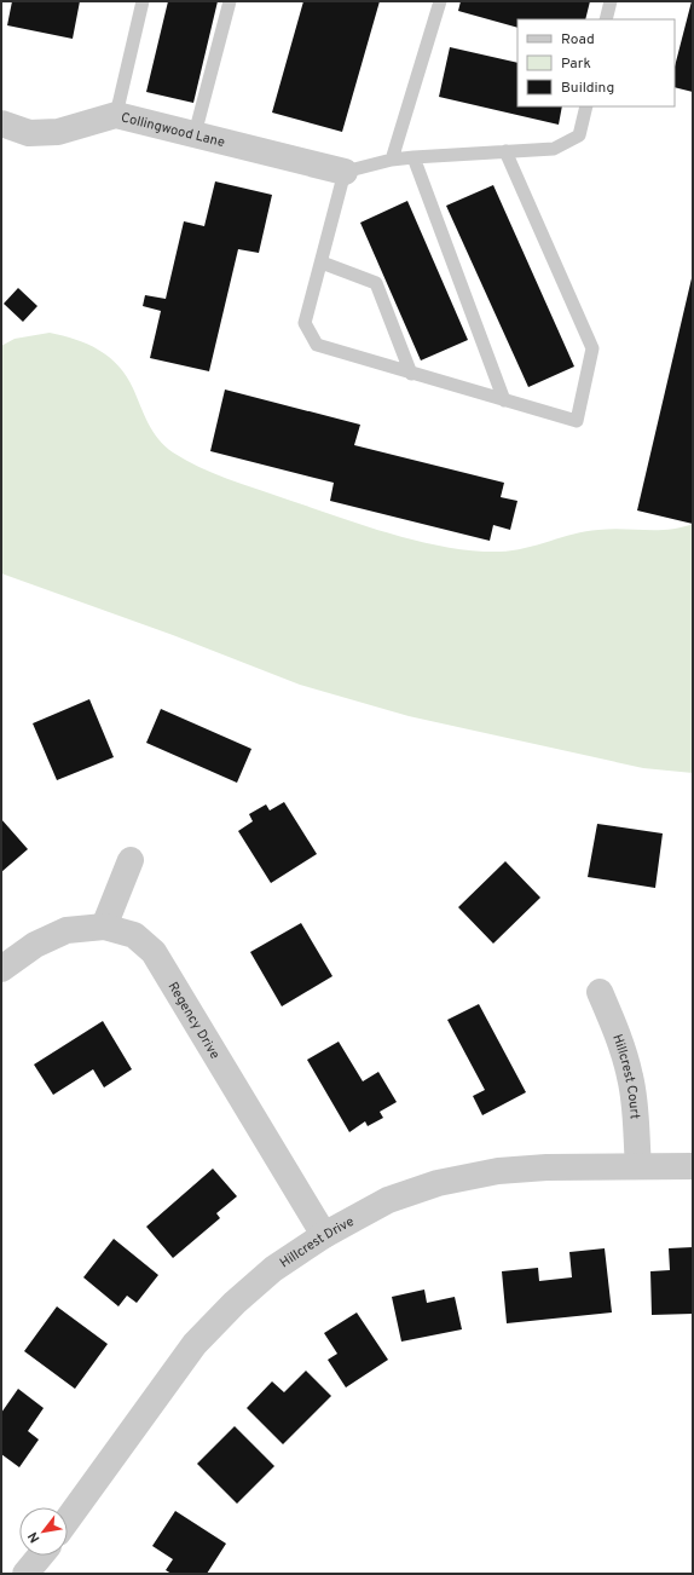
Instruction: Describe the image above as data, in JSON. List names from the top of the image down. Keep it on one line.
{"streets":{"street":["Collingwood Lane","Regency Drive","Hillcrest Court","Hillcrest Drive"]},"crossings":[["Regency Drive","Hillcrest Drive"],["Hillcrest Court","Hillcrest Drive"]],"legend":["Road","Park","Building"],"north":"bottom left"}
